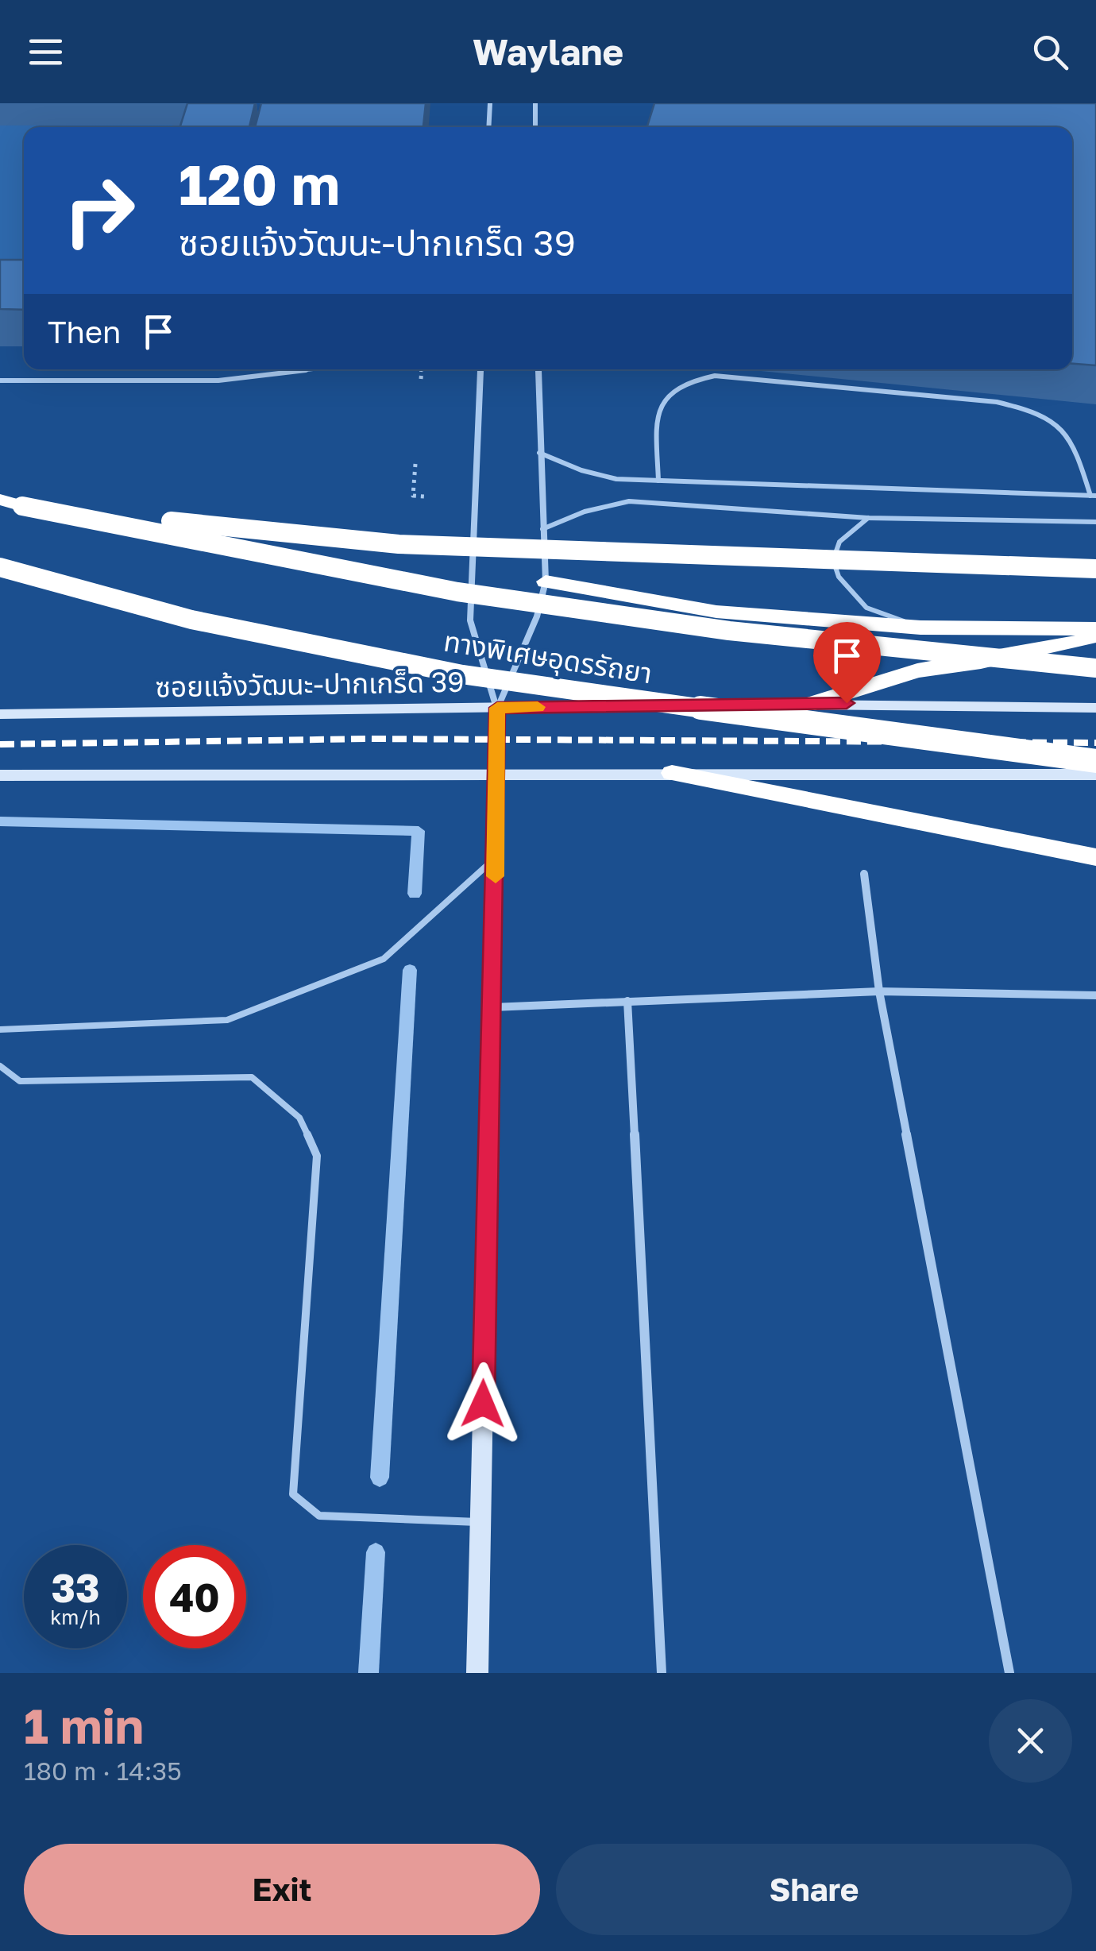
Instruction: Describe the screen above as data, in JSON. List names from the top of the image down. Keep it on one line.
{"streets":{"highway":["ทางพิเศษอุดรรัถยา"],"main road":["ซอยแจ้งวัฒนะ-ปากเกร็ด 39"]},"page":{"header":"Waylane","turn":["120 m","ซอยแจ้งวัฒนะ-ปากเกร็ด 39"],"then":"Then","speed":"33 km/h","limit":"40","heading":["1 min","180 m · 14:35"],"buttons":["Exit","Share"]}}
